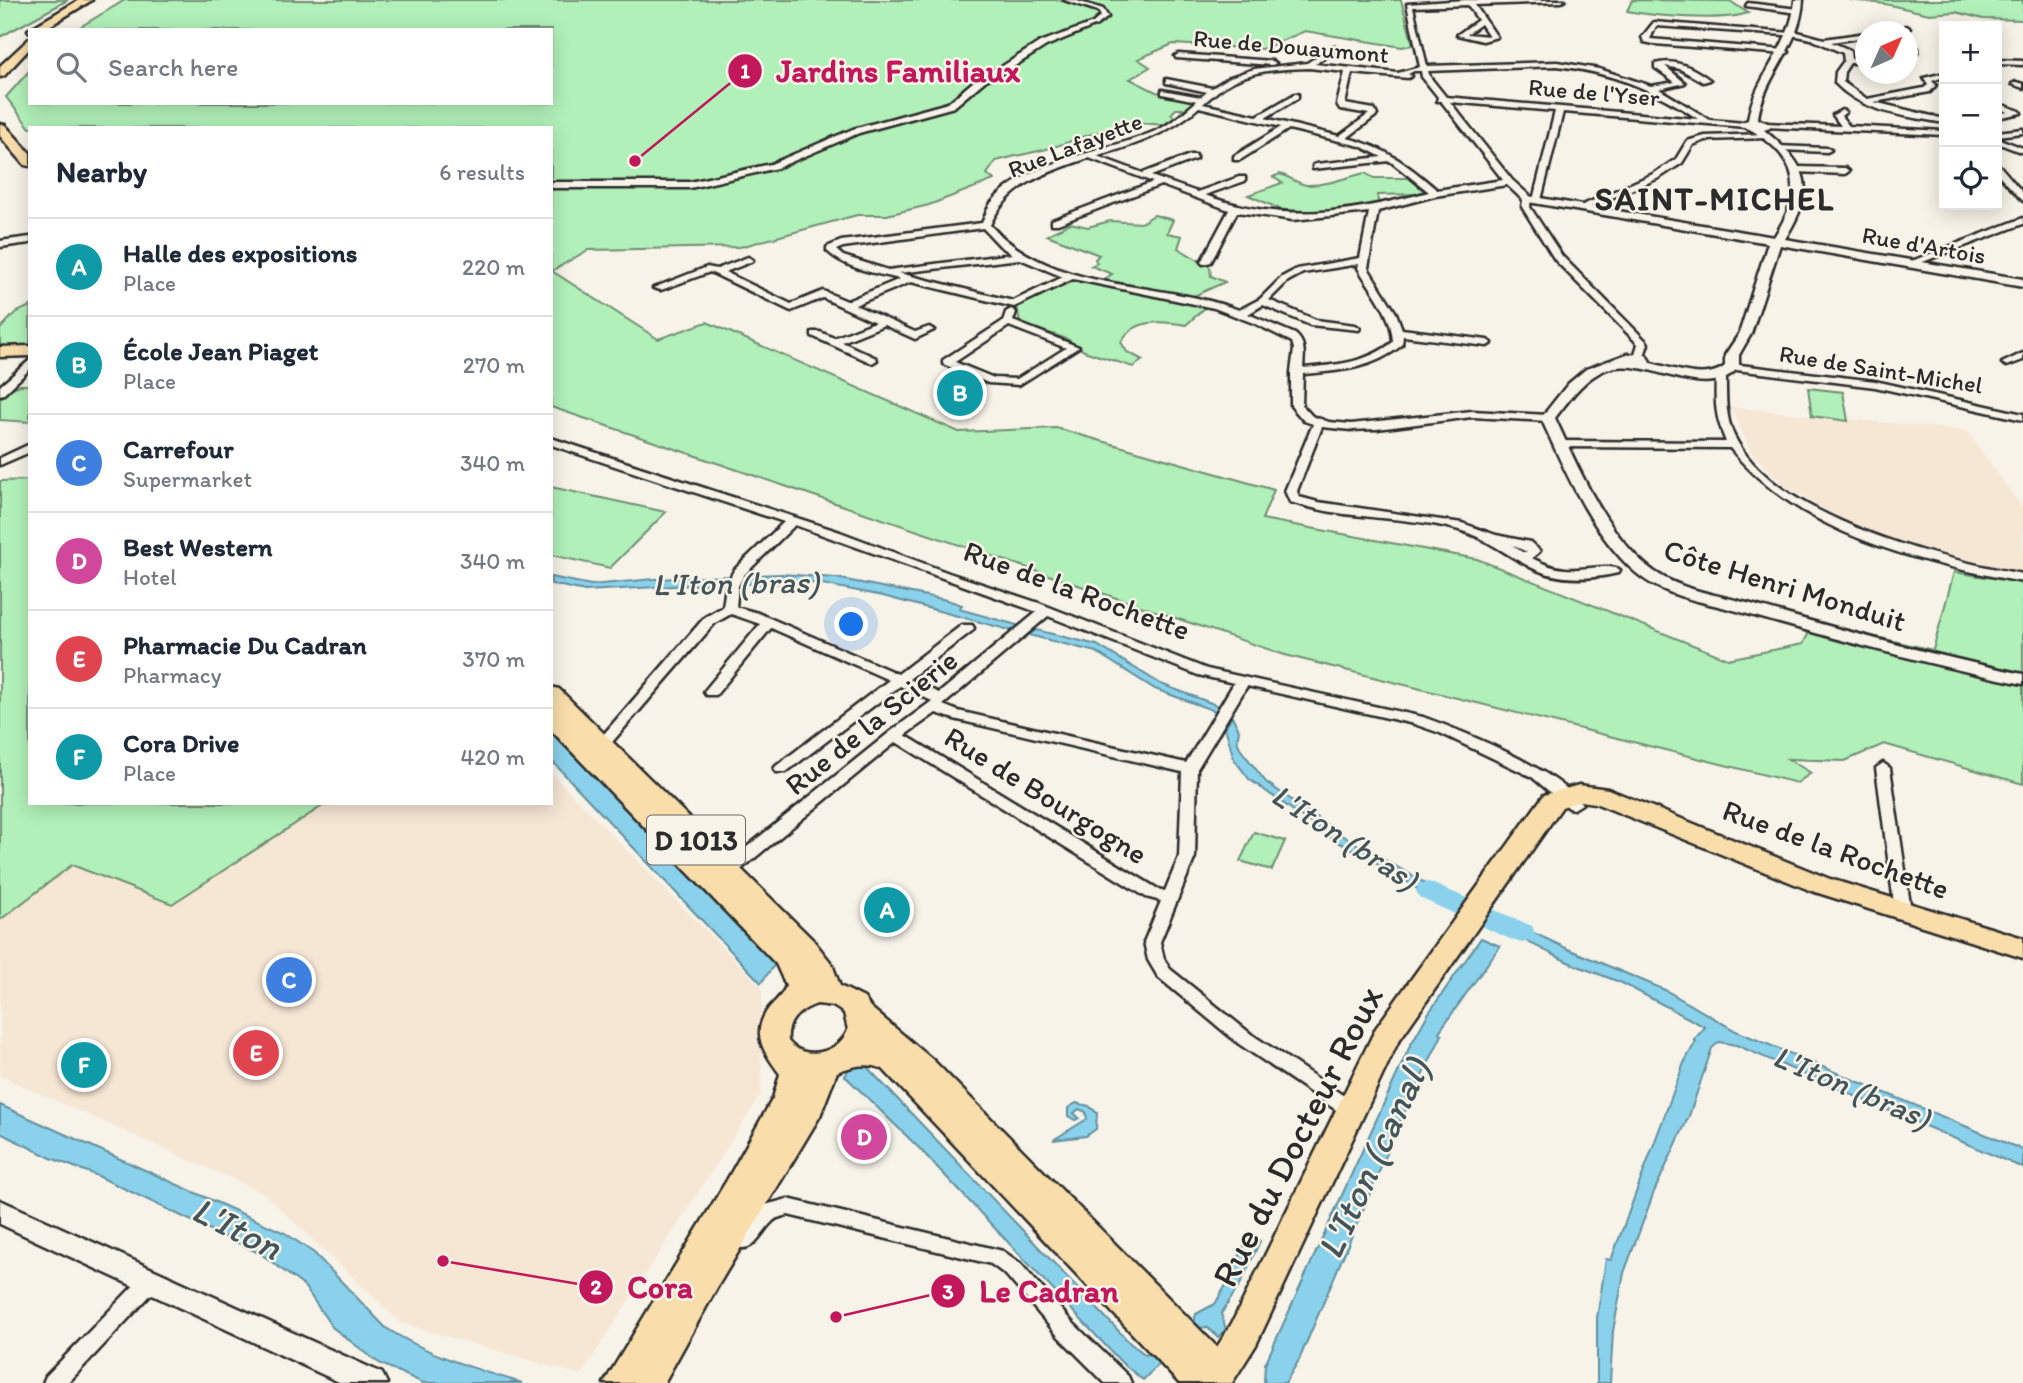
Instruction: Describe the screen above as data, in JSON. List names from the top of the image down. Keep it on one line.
{"streets":{"main road":["Rue de la Rochette","D 1013","Rue du Docteur Roux"],"street":["Rue de Douaumont","Rue de l'Yser","Rue Lafayette","Rue d'Artois","Rue de Saint-Michel","Côte Henri Monduit","Rue de la Scierie","Rue de Bourgogne"]},"crossings":[["Rue de Douaumont","Rue de l'Yser"],["Rue de Douaumont","Rue Lafayette"],["Rue de la Rochette","Rue de la Scierie"],["Rue de la Rochette","Rue du Docteur Roux"],["Rue de la Scierie","Rue de Bourgogne"],["Rue de la Scierie","D 1013"]],"districts":["SAINT-MICHEL"],"water":["L'Iton (bras)","L'Iton (canal)","L'Iton"],"places":["Jardins Familiaux","Cora","Le Cadran"],"north":"top right","page":{"map_buttons":["+","−"],"search":"Search here","heading":["Nearby","6 results"],"list":[{"mark":"A","name":"Halle des expositions","note":"Place","value":"220 m"},{"mark":"B","name":"École Jean Piaget","note":"Place","value":"270 m"},{"mark":"C","name":"Carrefour","note":"Supermarket","value":"340 m"},{"mark":"D","name":"Best Western","note":"Hotel","value":"340 m"},{"mark":"E","name":"Pharmacie Du Cadran","note":"Pharmacy","value":"370 m"},{"mark":"F","name":"Cora Drive","note":"Place","value":"420 m"}],"pins":["B","A","C","E","F","D"]}}
